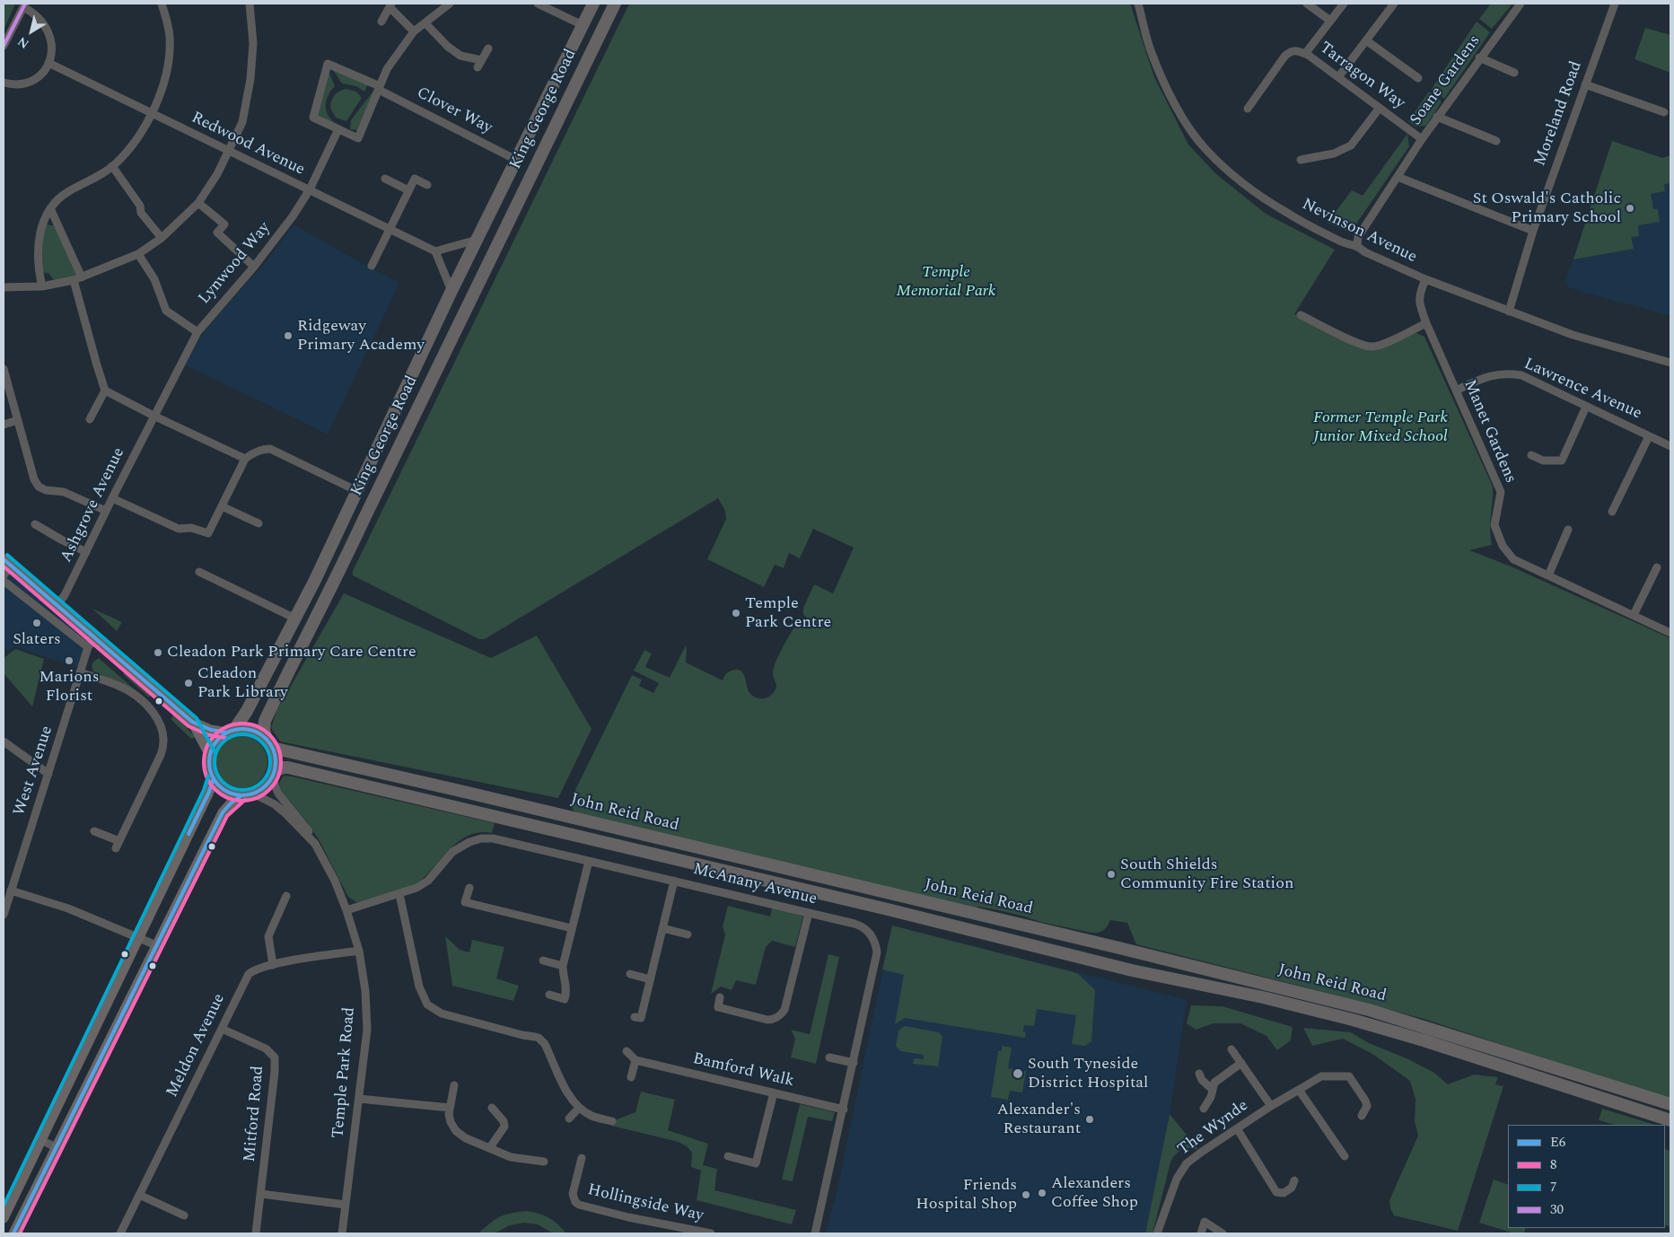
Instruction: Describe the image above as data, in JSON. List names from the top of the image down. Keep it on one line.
{"streets":{"highway":["King George Road","John Reid Road"],"street":["Tarragon Way","Soane Gardens","Clover Way","Moreland Road","Redwood Avenue","Nevinson Avenue","Lynwood Way","Lawrence Avenue","Manet Gardens","Ashgrove Avenue","West Avenue","McAnany Avenue","Meldon Avenue","Bamford Walk","Temple Park Road","Mitford Road","The Wynde","Hollingside Way"]},"crossings":[["Tarragon Way","Soane Gardens"],["Soane Gardens","Nevinson Avenue"],["King George Road","Clover Way"],["King George Road","John Reid Road"],["King George Road","Temple Park Road"],["Moreland Road","Nevinson Avenue"],["Redwood Avenue","Lynwood Way"],["Nevinson Avenue","Manet Gardens"],["Lynwood Way","Ashgrove Avenue"],["Lawrence Avenue","Manet Gardens"],["John Reid Road","Temple Park Road"],["McAnany Avenue","Bamford Walk"],["McAnany Avenue","Temple Park Road"],["Meldon Avenue","Temple Park Road"],["Meldon Avenue","Mitford Road"]],"parks":["Temple Memorial Park","Former Temple Park Junior Mixed School"],"places":["St Oswald's Catholic Primary School","Ridgeway Primary Academy","Temple Park Centre","Slaters","Cleadon Park Primary Care Centre","Marions Florist","Cleadon Park Library","South Shields Community Fire Station","South Tyneside District Hospital","Alexander's Restaurant","Alexanders Coffee Shop","Friends Hospital Shop"],"lines":["transit line 30","transit line 7","transit line E6","transit line 8"],"legend":["E6","8","7","30"],"north":"bottom left"}
